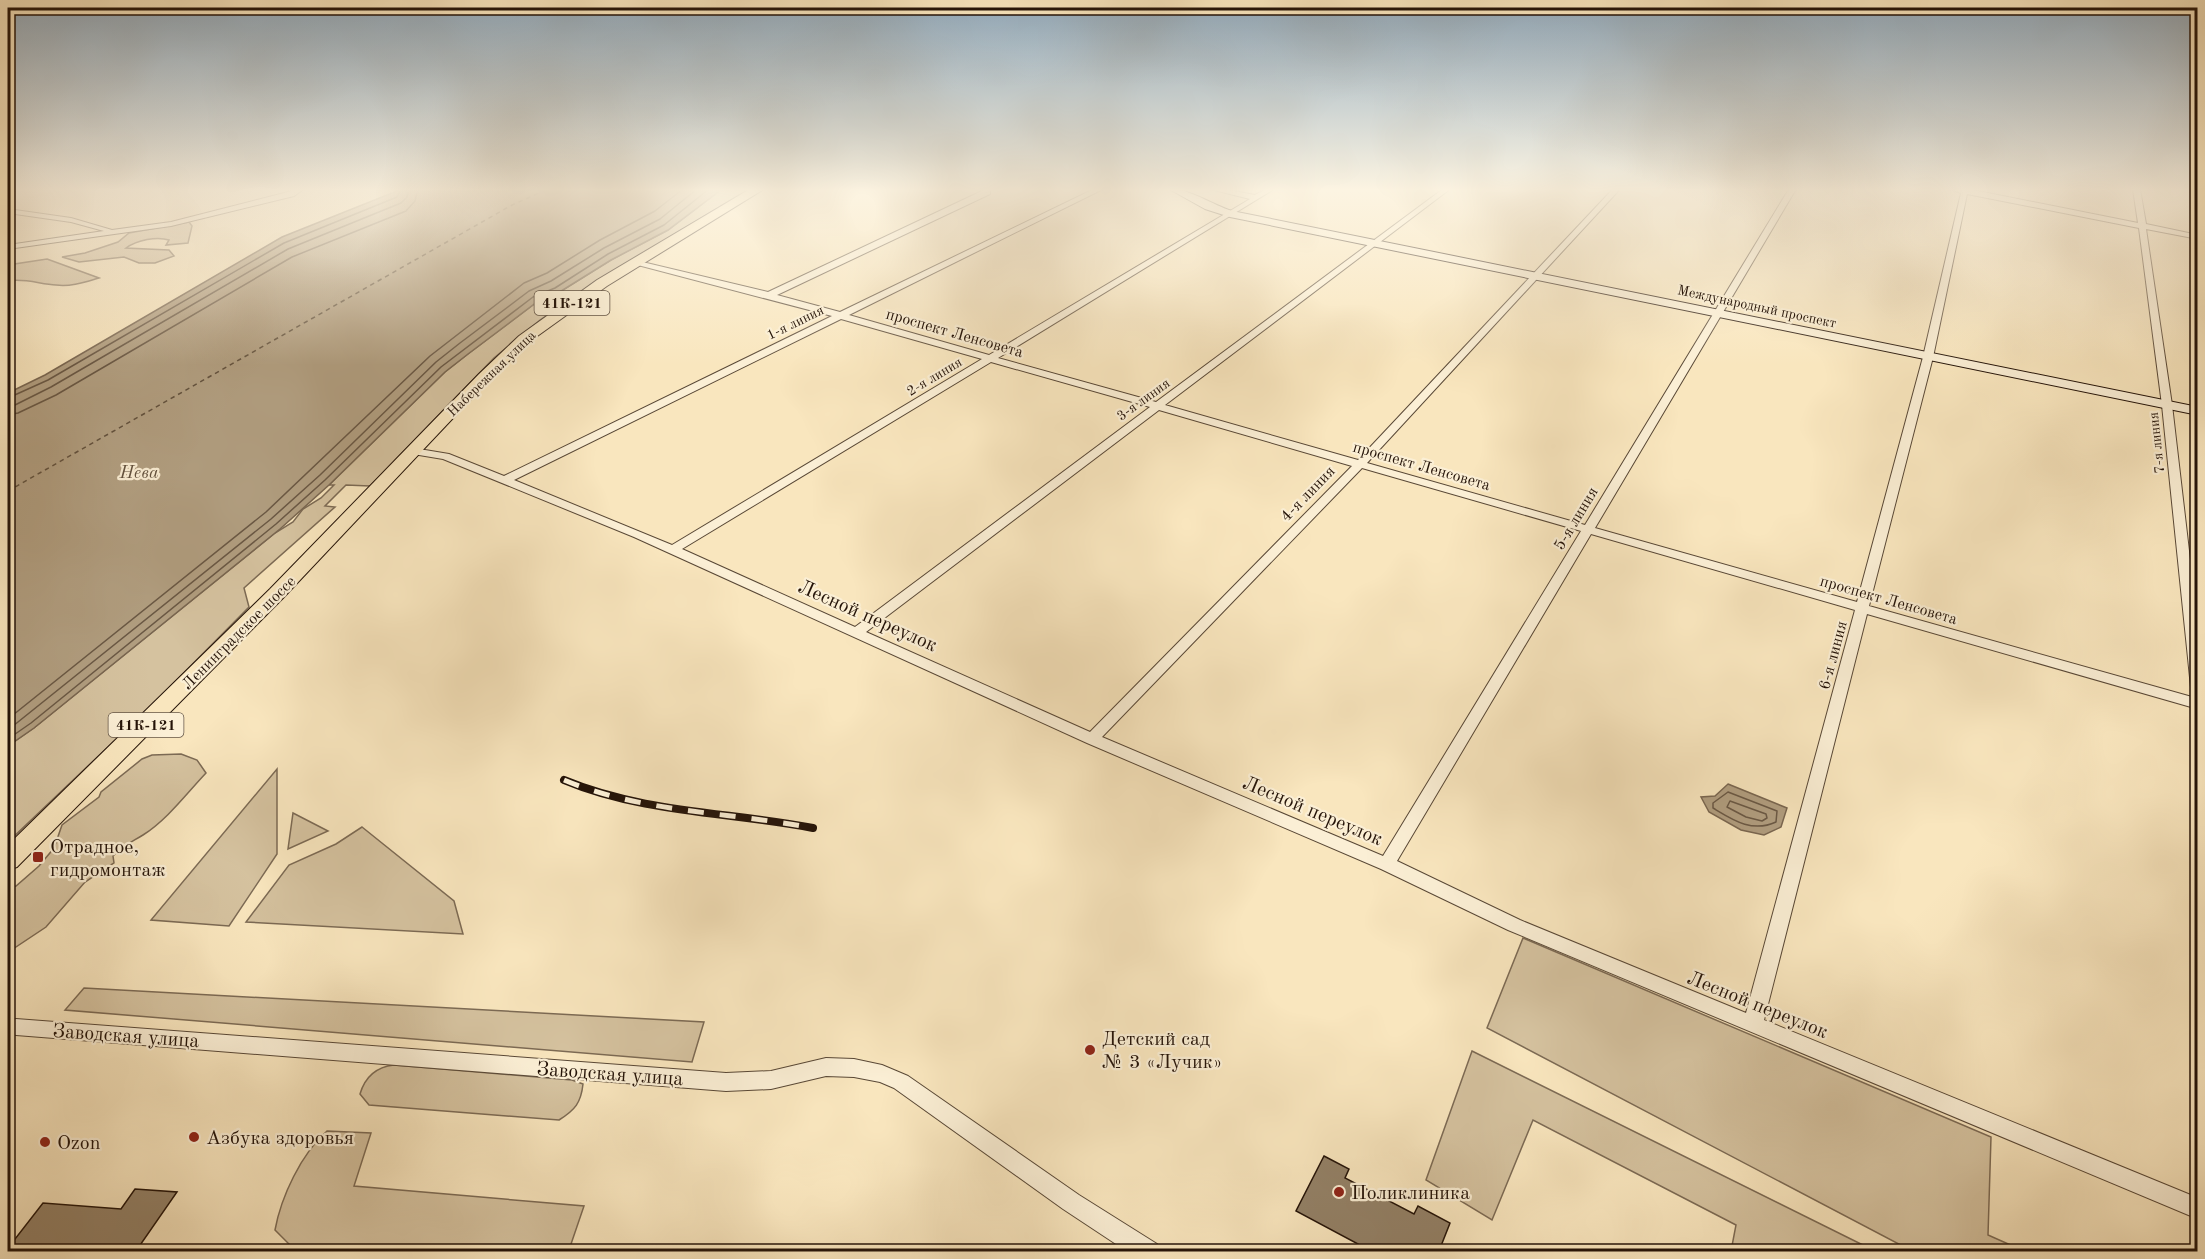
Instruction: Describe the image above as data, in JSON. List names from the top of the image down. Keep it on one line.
{"streets":{"main road":["41К-121","Набережная улица","Ленинградское шоссе"],"street":["Международный проспект","1-я линия","проспект Ленсовета","2-я линия","3-я линия","7-я линия","4-я линия","5-я линия","Лесной переулок","6-я линия","Заводская улица"]},"crossings":[["Международный проспект","7-я линия"],["Международный проспект","4-я линия"],["Международный проспект","5-я линия"],["Международный проспект","6-я линия"],["1-я линия","проспект Ленсовета"],["1-я линия","Лесной переулок"],["проспект Ленсовета","Набережная улица"],["проспект Ленсовета","2-я линия"],["проспект Ленсовета","3-я линия"],["проспект Ленсовета","4-я линия"],["проспект Ленсовета","5-я линия"],["проспект Ленсовета","6-я линия"],["Набережная улица","Лесной переулок"],["Набережная улица","Ленинградское шоссе"],["2-я линия","Лесной переулок"],["3-я линия","Лесной переулок"],["4-я линия","Лесной переулок"],["5-я линия","Лесной переулок"],["Лесной переулок","Ленинградское шоссе"],["Лесной переулок","6-я линия"]],"water":["Нева"],"places":{"transit":["Отрадное, гидромонтаж"],"other":["Детский сад № 3 «Лучик»","Азбука здоровья","Ozon","Поликлиника"]}}
